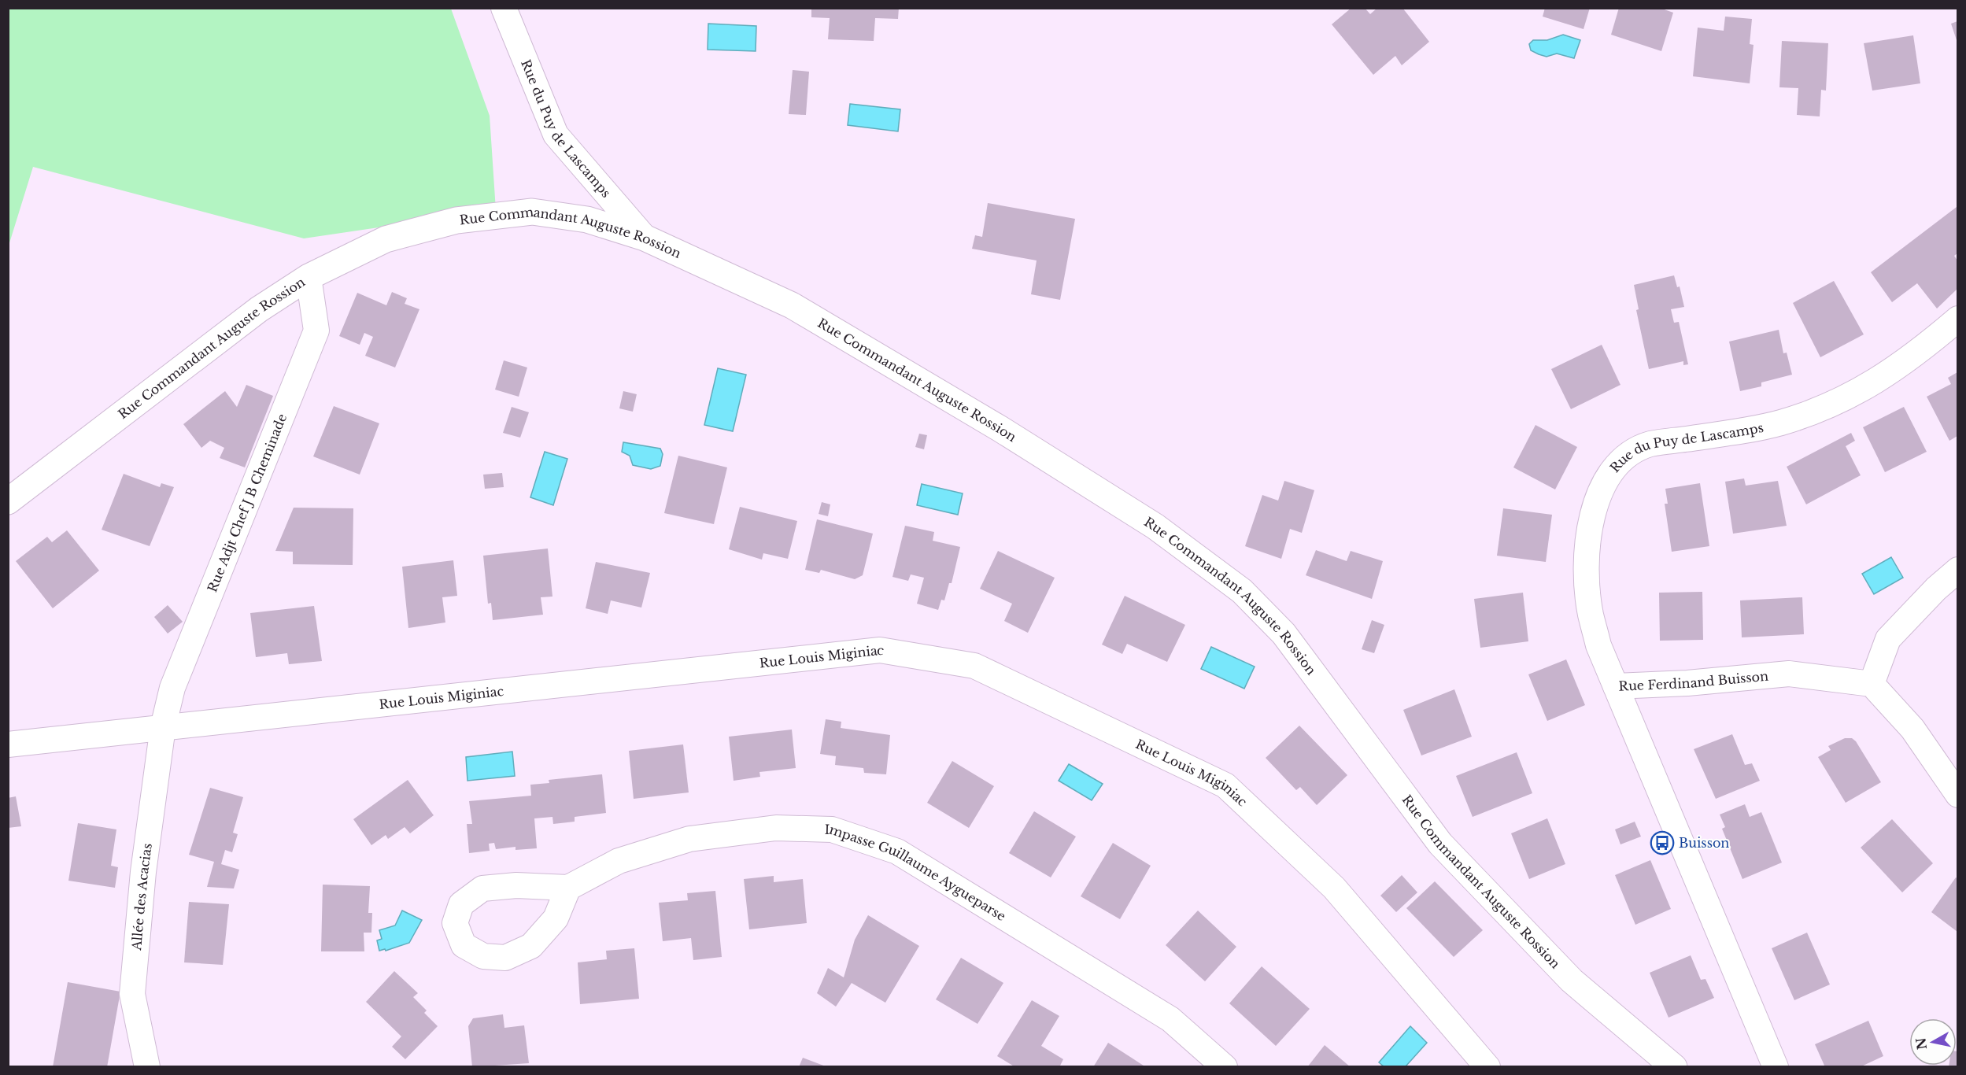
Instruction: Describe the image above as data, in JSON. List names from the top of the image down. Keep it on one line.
{"streets":{"street":["Rue du Puy de Lascamps","Rue Commandant Auguste Rossion","Rue Adjt Chef J B Cheminade","Rue Louis Miginiac","Rue Ferdinand Buisson","Impasse Guillaume Aygueparse","Allée des Acacias"]},"crossings":[["Rue du Puy de Lascamps","Rue Commandant Auguste Rossion"],["Rue du Puy de Lascamps","Rue Ferdinand Buisson"],["Rue Commandant Auguste Rossion","Rue Adjt Chef J B Cheminade"],["Rue Adjt Chef J B Cheminade","Rue Louis Miginiac"],["Rue Adjt Chef J B Cheminade","Allée des Acacias"],["Rue Louis Miginiac","Allée des Acacias"]],"places":{"bus stop":["Buisson"]},"north":"left"}
